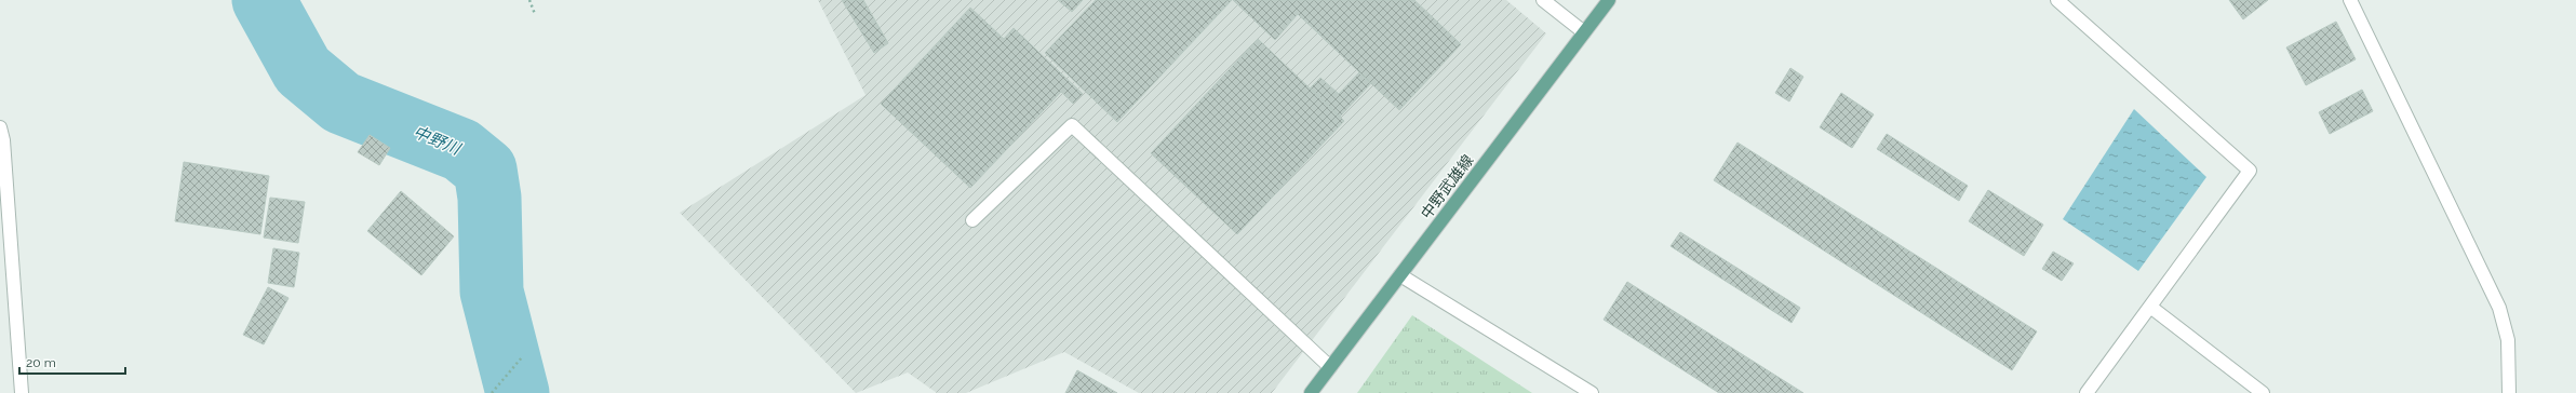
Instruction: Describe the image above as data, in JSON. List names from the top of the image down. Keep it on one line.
{"streets":{"main road":["中野武雄線"]},"water":["中野川"],"scale_bar":"20 m"}
